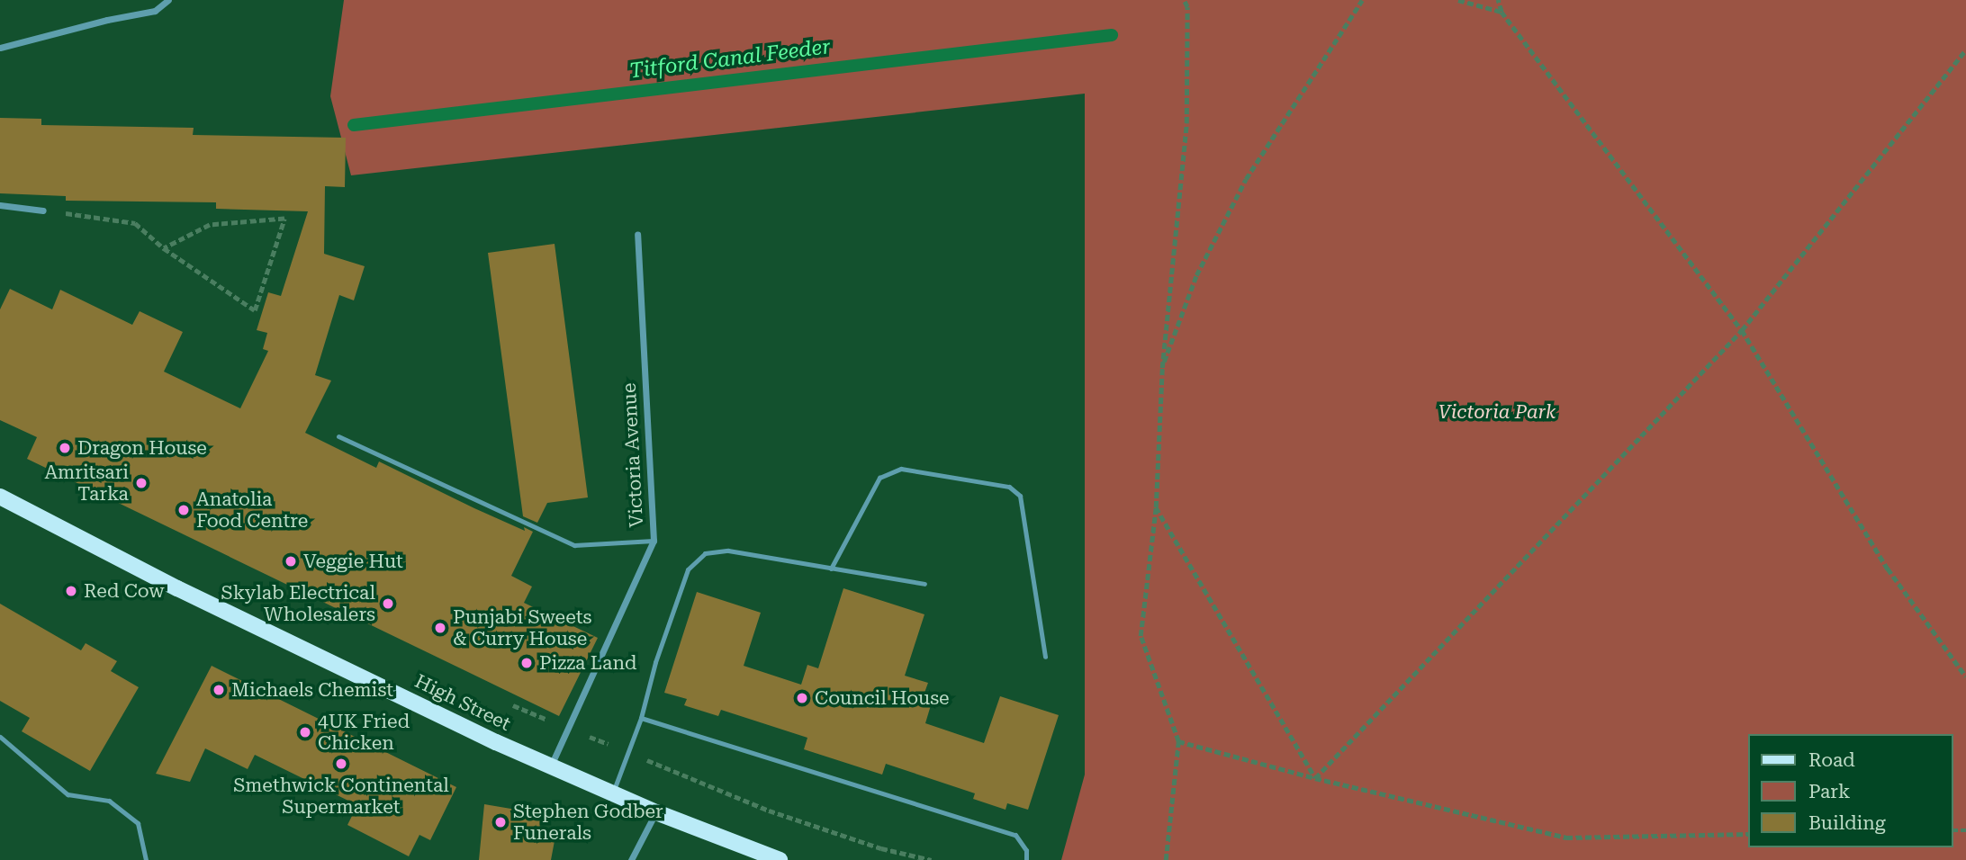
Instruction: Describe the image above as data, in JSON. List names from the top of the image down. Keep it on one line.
{"streets":{"main road":["High Street"],"street":["Victoria Avenue"]},"crossings":[["Victoria Avenue","High Street"]],"water":["Titford Canal Feeder"],"parks":["Victoria Park"],"places":["Dragon House","Amritsari Tarka","Anatolia Food Centre","Veggie Hut","Red Cow","Skylab Electrical Wholesalers","Punjabi Sweets & Curry House","Pizza Land","Michaels Chemist","Council House","4UK Fried Chicken","Smethwick Continental Supermarket","Stephen Godber Funerals"],"legend":["Road","Park","Building"]}
